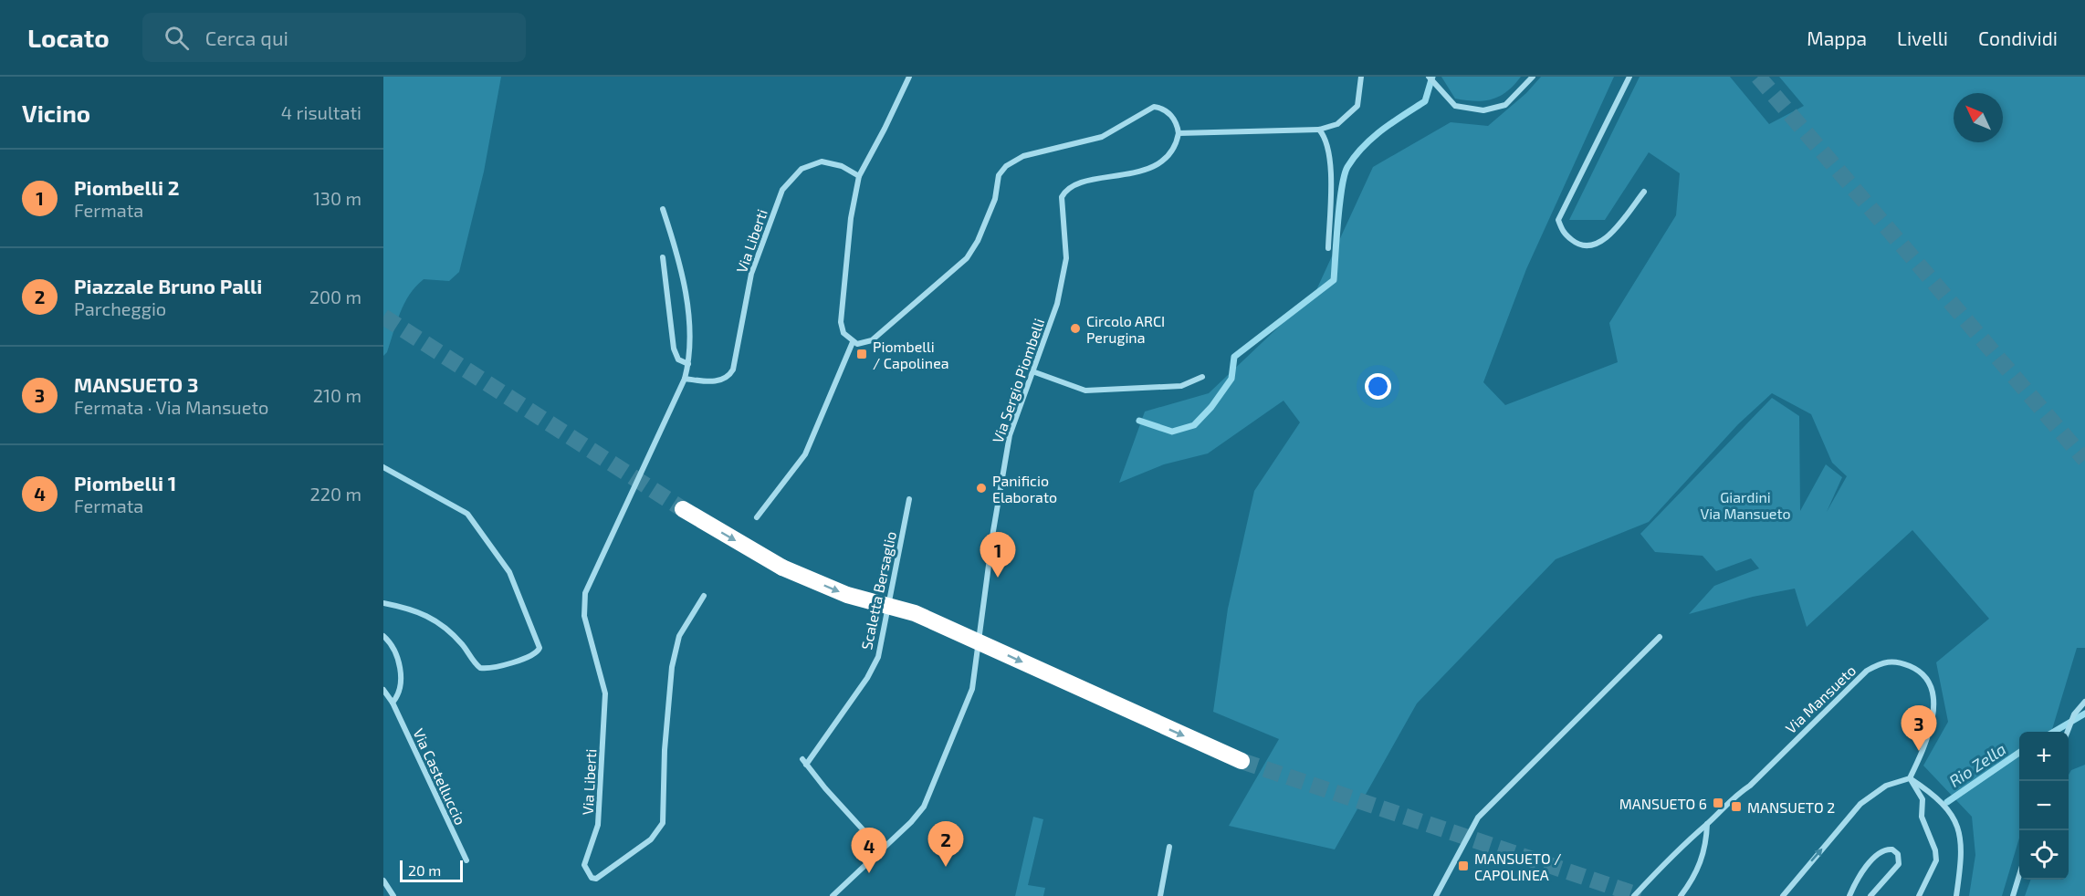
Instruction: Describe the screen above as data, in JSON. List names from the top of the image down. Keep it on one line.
{"streets":{"street":["Via Liberti","Via Sergio Piombelli","Scaletta Bersaglio","Via Mansueto","Via Castelluccio"]},"water":["Rio Zella"],"parks":["Giardini Via Mansueto"],"places":{"other":["Circolo ARCI Perugina","Panificio Elaborato"],"transit":["Piombelli / Capolinea","MANSUETO 6","MANSUETO 2","MANSUETO / CAPOLINEA"]},"scale_bar":"20 m","north":"top left","page":{"header":"Locato","search":"Cerca qui","nav":["Mappa","Livelli","Condividi"],"heading":["Vicino","4 risultati"],"list":[{"mark":"1","name":"Piombelli 2","note":"Fermata","value":"130 m"},{"mark":"2","name":"Piazzale Bruno Palli","note":"Parcheggio","value":"200 m"},{"mark":"3","name":"MANSUETO 3","note":"Fermata · Via Mansueto","value":"210 m"},{"mark":"4","name":"Piombelli 1","note":"Fermata","value":"220 m"}],"pins":["1","3","2","4"],"map_buttons":["+","−"],"scale":"20 m"}}
